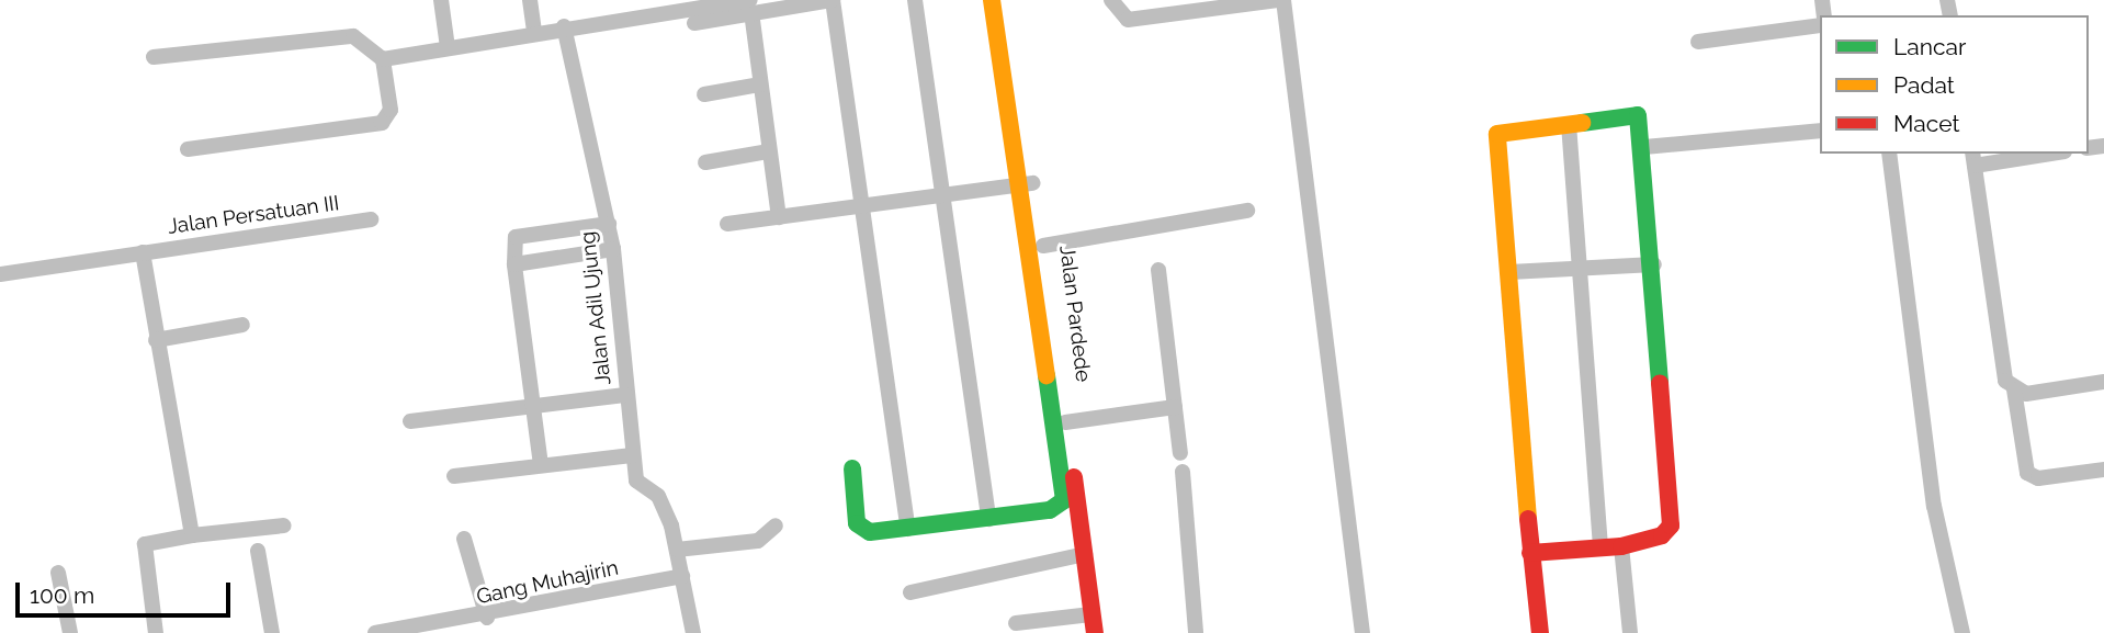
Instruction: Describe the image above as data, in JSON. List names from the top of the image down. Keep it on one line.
{"streets":{"street":["Jalan Persatuan III","Jalan Adil Ujung","Jalan Pardede","Gang Muhajirin"]},"crossings":[["Jalan Adil Ujung","Gang Muhajirin"]],"legend":["Lancar","Padat","Macet"],"scale_bar":"100 m"}
